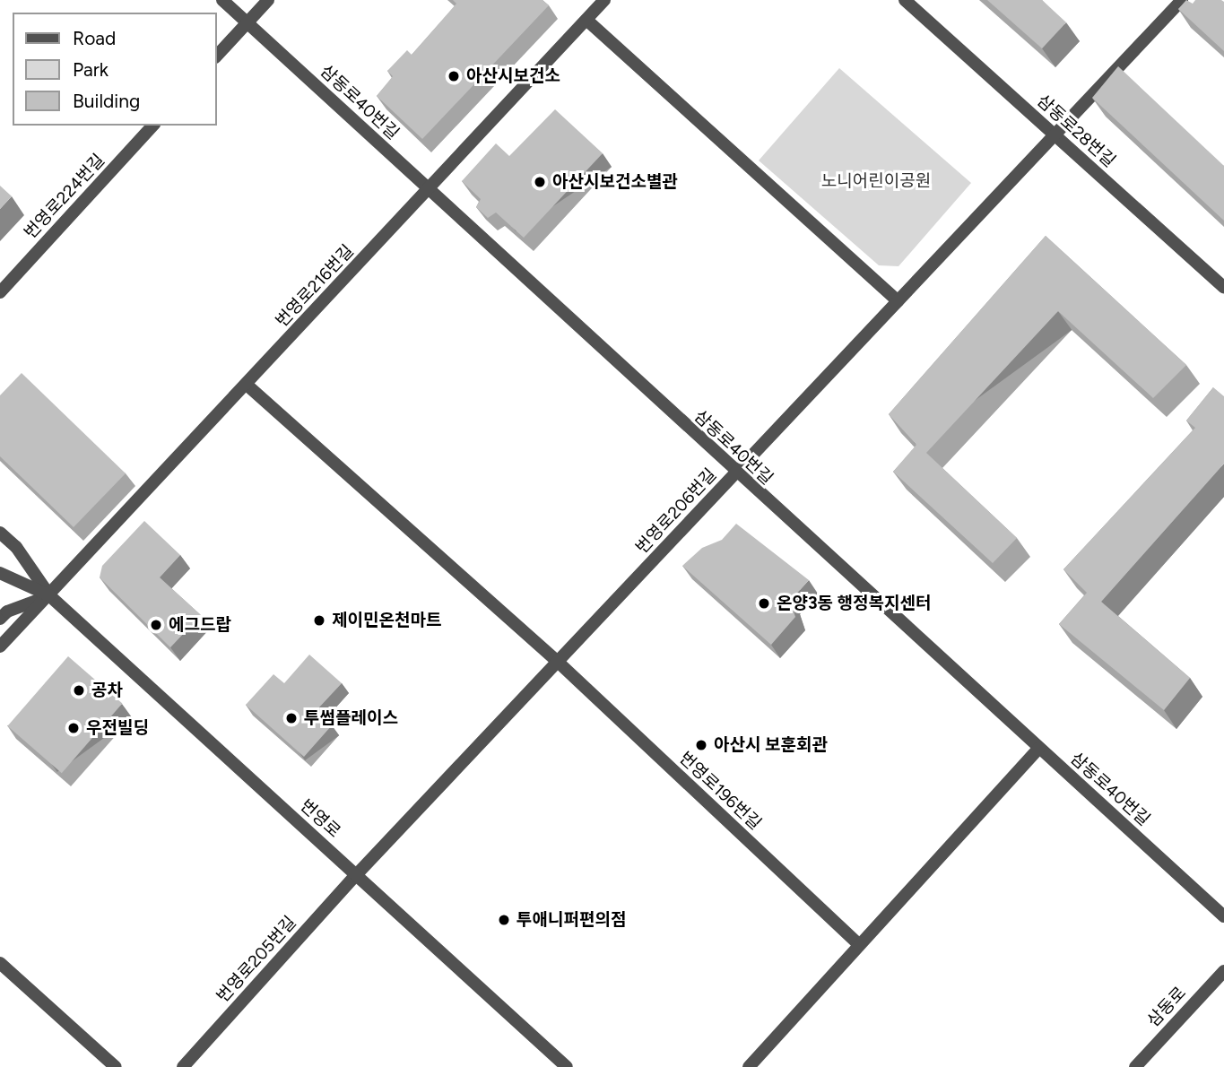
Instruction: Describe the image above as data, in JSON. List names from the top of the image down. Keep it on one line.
{"streets":{"street":["삼동로40번길","삼동로28번길","번영로224번길","번영로216번길","번영로206번길","번영로196번길","번영로","번영로205번길","삼동로"]},"crossings":[["삼동로40번길","번영로216번길"],["삼동로40번길","번영로206번길"],["삼동로28번길","번영로206번길"],["번영로216번길","번영로"],["번영로206번길","번영로196번길"],["번영로206번길","번영로"],["번영로206번길","번영로205번길"],["번영로","번영로205번길"]],"parks":["노니어린이공원"],"places":["아산시보건소","아산시보건소별관","온양3동 행정복지센터","제이민온천마트","에그드랍","공차","투썸플레이스","우전빌딩","아산시 보훈회관","투애니퍼편의점"],"legend":["Road","Park","Building"]}
